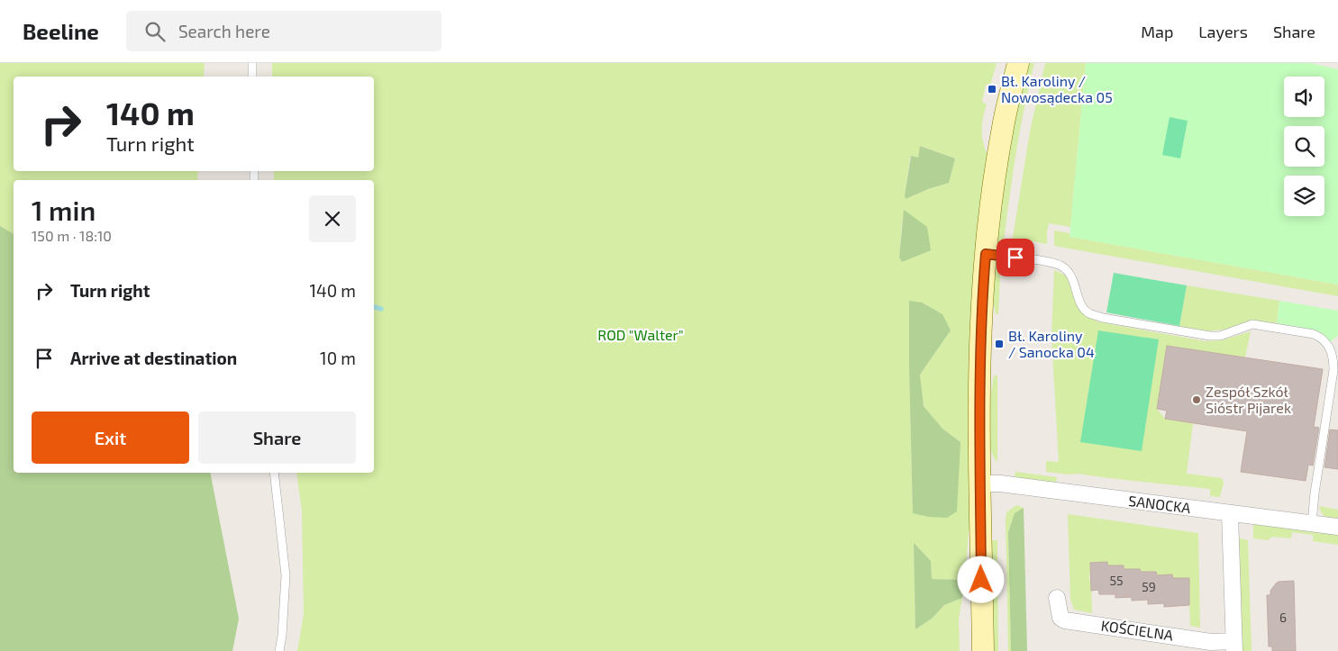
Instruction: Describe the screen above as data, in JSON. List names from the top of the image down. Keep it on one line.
{"streets":{"street":["SANOCKA","KOŚCIELNA"]},"crossings":[["SANOCKA","KOŚCIELNA"]],"parks":["ROD \"Walter\""],"places":{"transit":["Bł. Karoliny / Nowosądecka 05","Bł. Karoliny / Sanocka 04"],"other":["Zespół Szkół Sióstr Pijarek"]},"house_numbers":["55","59","6"],"page":{"header":"Beeline","search":"Search here","nav":["Map","Layers","Share"],"turn":["140 m","Turn right"],"heading":["1 min","150 m · 18:10"],"list":[{"name":"Turn right","value":"140 m"},{"name":"Arrive at destination","value":"10 m"}],"buttons":["Exit","Share"]}}
